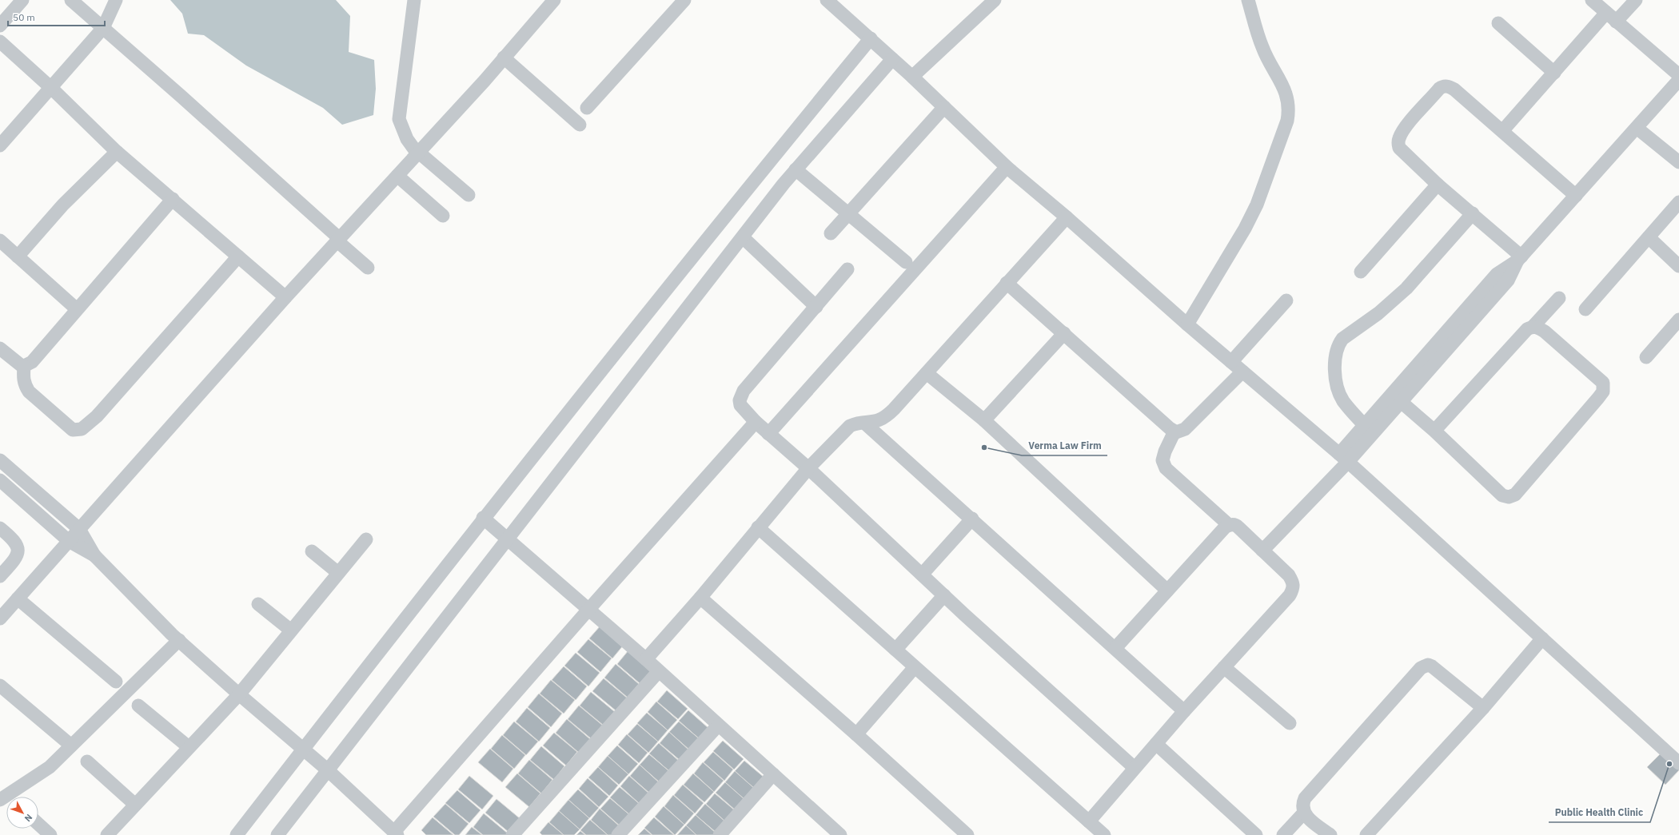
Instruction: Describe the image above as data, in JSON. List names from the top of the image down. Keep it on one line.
{"places":["Verma Law Firm","Public Health Clinic"],"scale_bar":"50 m","north":"bottom right"}
